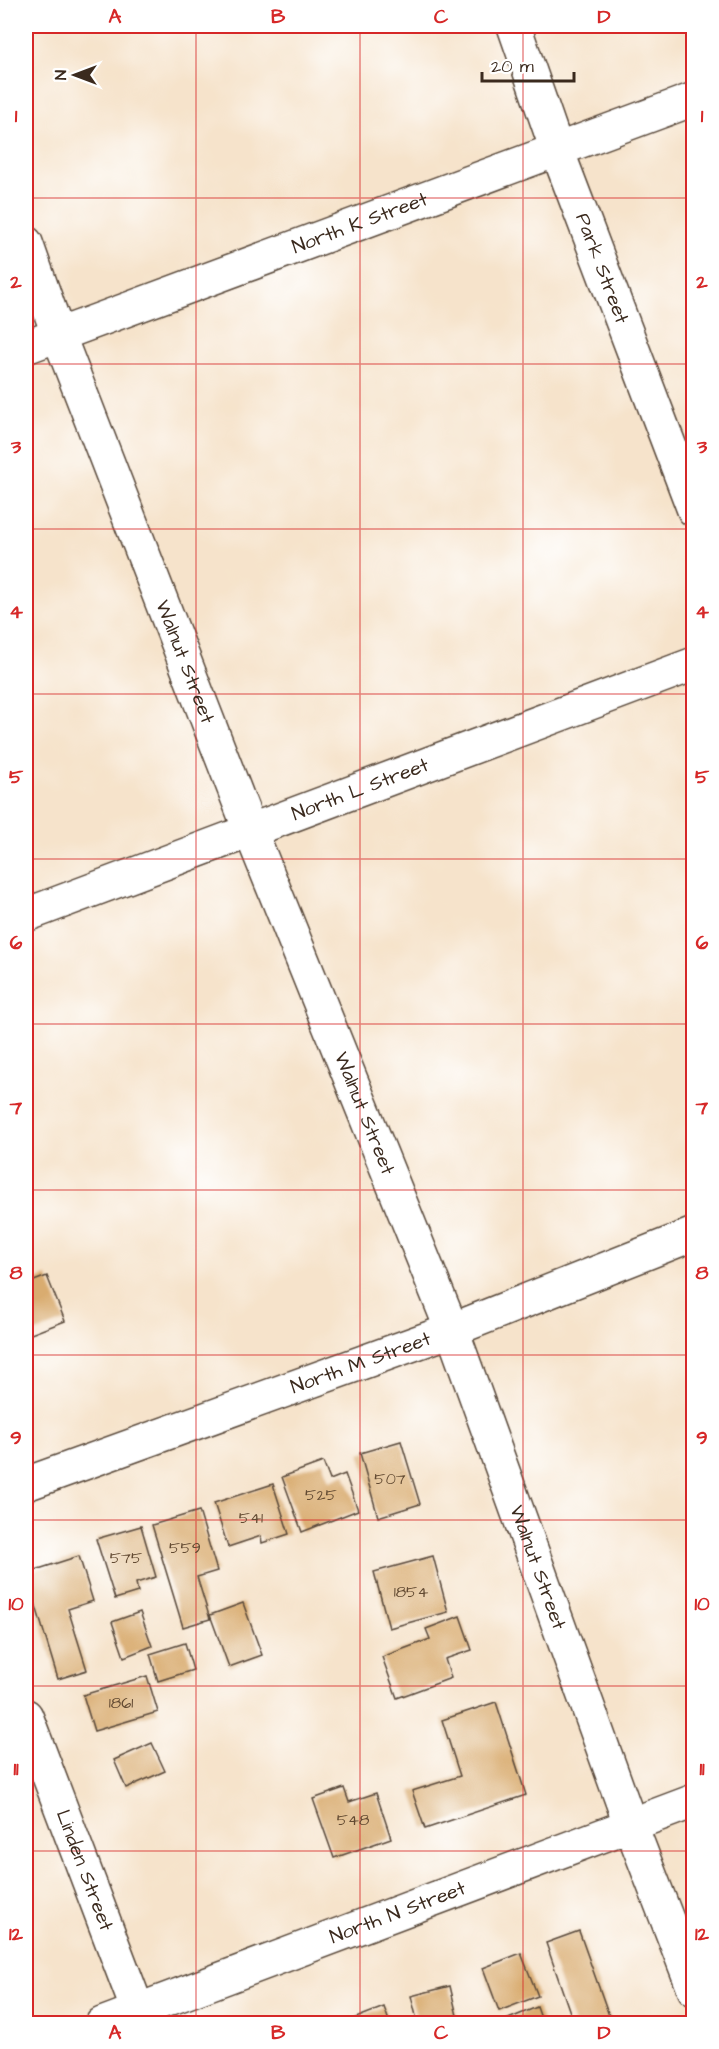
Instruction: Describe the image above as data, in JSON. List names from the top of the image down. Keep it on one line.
{"streets":{"street":["North K Street","Park Street","Walnut Street","North L Street","North M Street","Linden Street","North N Street"]},"crossings":[["North K Street","Park Street"],["North K Street","Walnut Street"],["Walnut Street","North L Street"],["Walnut Street","North M Street"],["Walnut Street","North N Street"],["Linden Street","North N Street"]],"house_numbers":["507","525","541","559","575","1854","1861","548"],"scale_bar":"20 m","north":"left","grid":{"columns":["A","B","C","D"],"rows":["1","2","3","4","5","6","7","8","9","10","11","12"]}}
